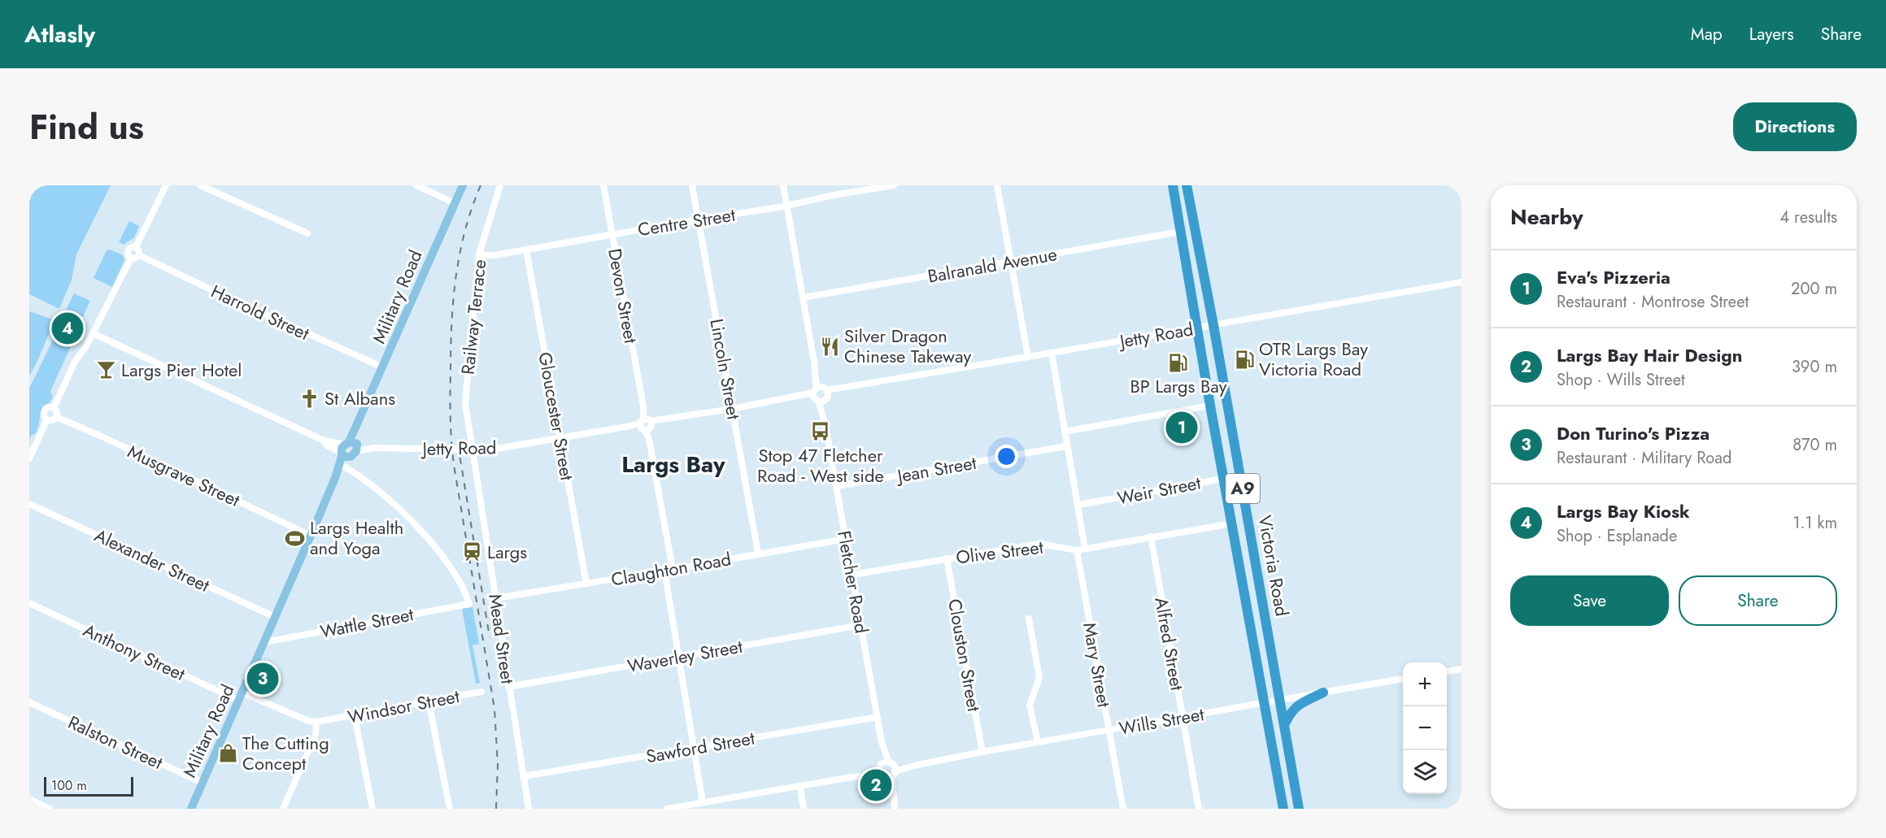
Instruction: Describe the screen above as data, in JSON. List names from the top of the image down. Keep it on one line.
{"streets":{"highway":["A9","Victoria Road"],"main road":["Military Road"],"street":["Centre Street","Balranald Avenue","Devon Street","Harrold Street","Railway Terrace","Jetty Road","Lincoln Street","Gloucester Street","Jean Street","Musgrave Street","Weir Street","Olive Street","Alexander Street","Claughton Road","Fletcher Road","Wattle Street","Mead Street","Alfred Street","Anthony Street","Clouston Street","Waverley Street","Mary Street","Windsor Street","Wills Street","Ralston Street","Sawford Street"]},"crossings":[["Centre Street","Devon Street"],["Centre Street","Railway Terrace"],["Centre Street","Lincoln Street"],["Centre Street","Gloucester Street"],["Centre Street","Fletcher Road"],["Balranald Avenue","Victoria Road"],["Balranald Avenue","Fletcher Road"],["Devon Street","Jetty Road"],["Devon Street","Claughton Road"],["Military Road","Harrold Street"],["Military Road","Jetty Road"],["Military Road","Musgrave Street"],["Military Road","Alexander Street"],["Military Road","Wattle Street"],["Military Road","Anthony Street"],["Military Road","Windsor Street"],["Military Road","Ralston Street"],["Railway Terrace","Jetty Road"],["Railway Terrace","Mead Street"],["Jetty Road","Lincoln Street"],["Jetty Road","Gloucester Street"],["Jetty Road","Victoria Road"],["Jetty Road","Fletcher Road"],["Jetty Road","Mead Street"],["Lincoln Street","Claughton Road"],["Gloucester Street","Claughton Road"],["Jean Street","Fletcher Road"],["Weir Street","Victoria Road"],["Olive Street","Victoria Road"],["Olive Street","Fletcher Road"],["Olive Street","Alfred Street"],["Olive Street","Clouston Street"],["Olive Street","Mary Street"],["Victoria Road","Wills Street"],["Claughton Road","Fletcher Road"],["Claughton Road","Mead Street"],["Fletcher Road","Waverley Street"],["Fletcher Road","Wills Street"],["Fletcher Road","Sawford Street"],["Mead Street","Waverley Street"],["Mead Street","Sawford Street"],["Alfred Street","Wills Street"],["Anthony Street","Windsor Street"],["Clouston Street","Wills Street"],["Mary Street","Wills Street"]],"districts":["Largs Bay"],"places":{"restaurant":["Silver Dragon Chinese Takeway"],"fuel station":["OTR Largs Bay Victoria Road","BP Largs Bay"],"bar":["Largs Pier Hotel"],"church":["St Albans"],"bus stop":["Stop 47 Fletcher Road - West side"],"sports":["Largs Health and Yoga"],"station":["Largs"],"shop":["The Cutting Concept"]},"scale_bar":"100 m","page":{"header":"Atlasly","nav":["Map","Layers","Share"],"title":"Find us","buttons":["Directions",["Save","Share"]],"heading":["Nearby","4 results"],"list":[{"mark":"1","name":"Eva's Pizzeria","note":"Restaurant · Montrose Street","value":"200 m"},{"mark":"2","name":"Largs Bay Hair Design","note":"Shop · Wills Street","value":"390 m"},{"mark":"3","name":"Don Turino's Pizza","note":"Restaurant · Military Road","value":"870 m"},{"mark":"4","name":"Largs Bay Kiosk","note":"Shop · Esplanade","value":"1.1 km"}],"pins":["4","1","3","2"],"map_buttons":["+","−"],"scale":"100 m"}}
